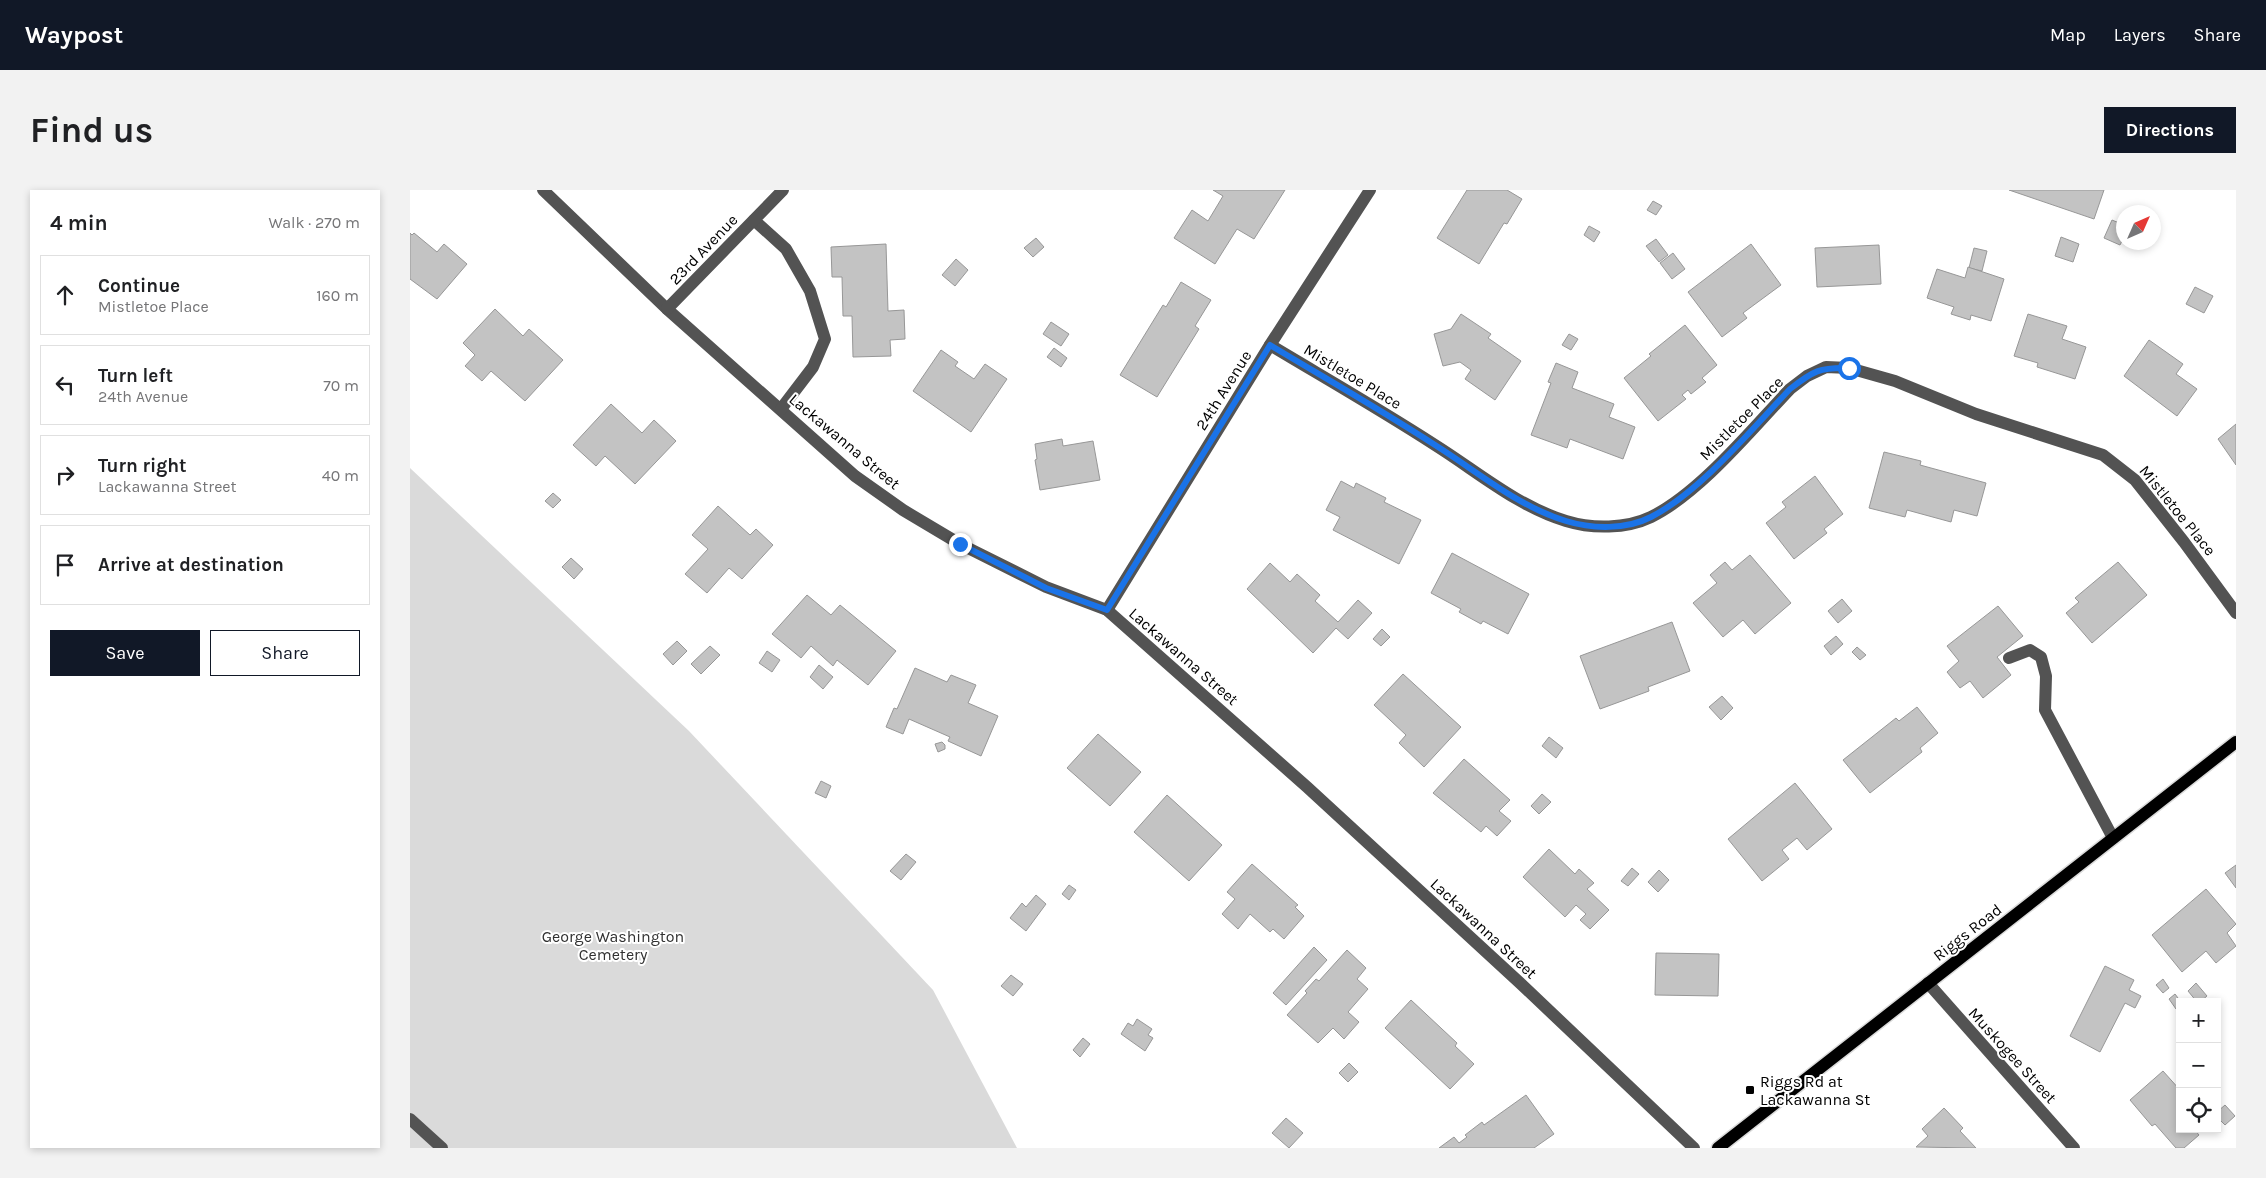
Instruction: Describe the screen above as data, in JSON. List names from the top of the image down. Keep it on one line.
{"streets":{"main road":["Riggs Road"],"street":["23rd Avenue","Mistletoe Place","24th Avenue","Lackawanna Street","Muskogee Street"]},"crossings":[["23rd Avenue","Lackawanna Street"],["Mistletoe Place","24th Avenue"],["24th Avenue","Lackawanna Street"],["Riggs Road","Muskogee Street"]],"parks":["George Washington Cemetery"],"places":{"transit":["Riggs Rd at Lackawanna St"]},"north":"top right","page":{"header":"Waypost","nav":["Map","Layers","Share"],"buttons":["Directions",["Save","Share"]],"title":"Find us","heading":["4 min","Walk · 270 m"],"list":[["Continue","Mistletoe Place","160 m"],["Turn left","24th Avenue","70 m"],["Turn right","Lackawanna Street","40 m"],"Arrive at destination"],"map_buttons":["+","−"]}}
